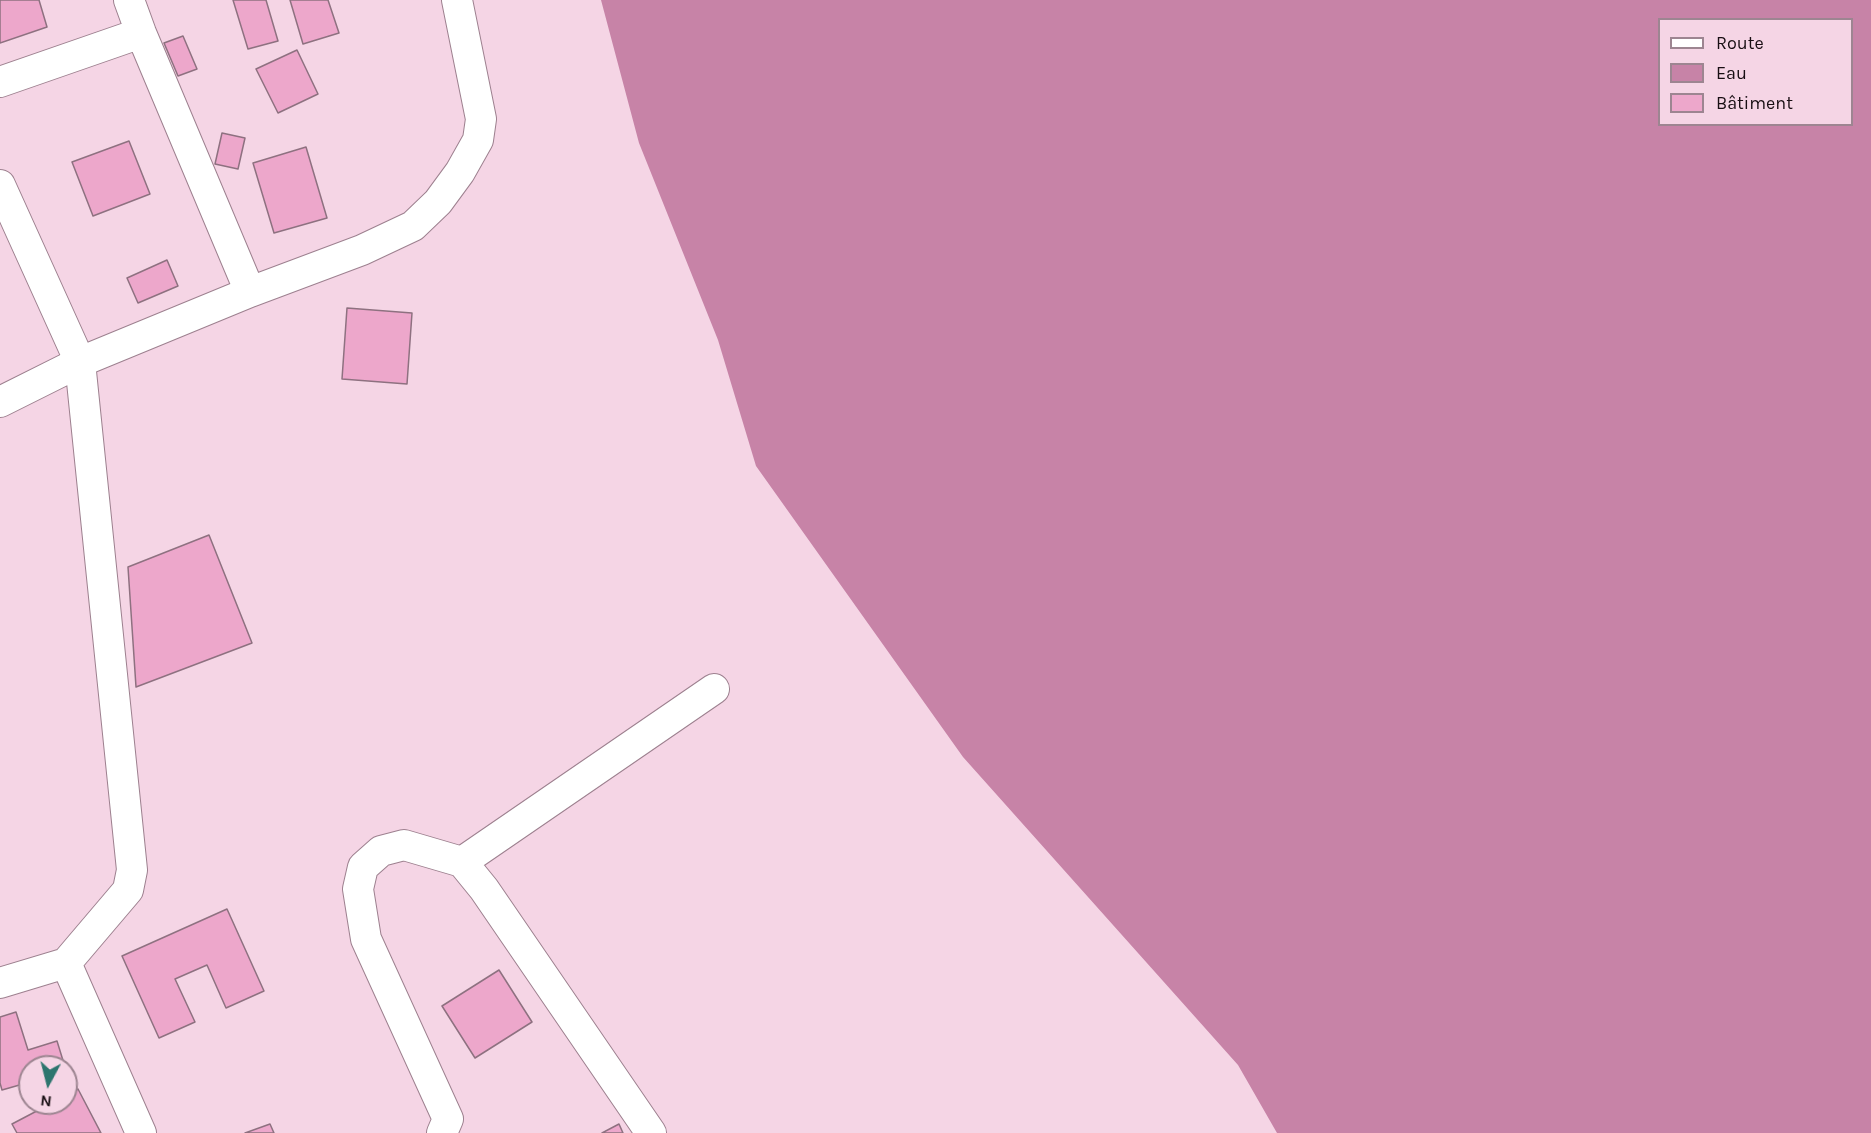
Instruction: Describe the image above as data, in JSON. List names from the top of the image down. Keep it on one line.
{"legend":["Route","Eau","Bâtiment"],"north":"bottom"}
